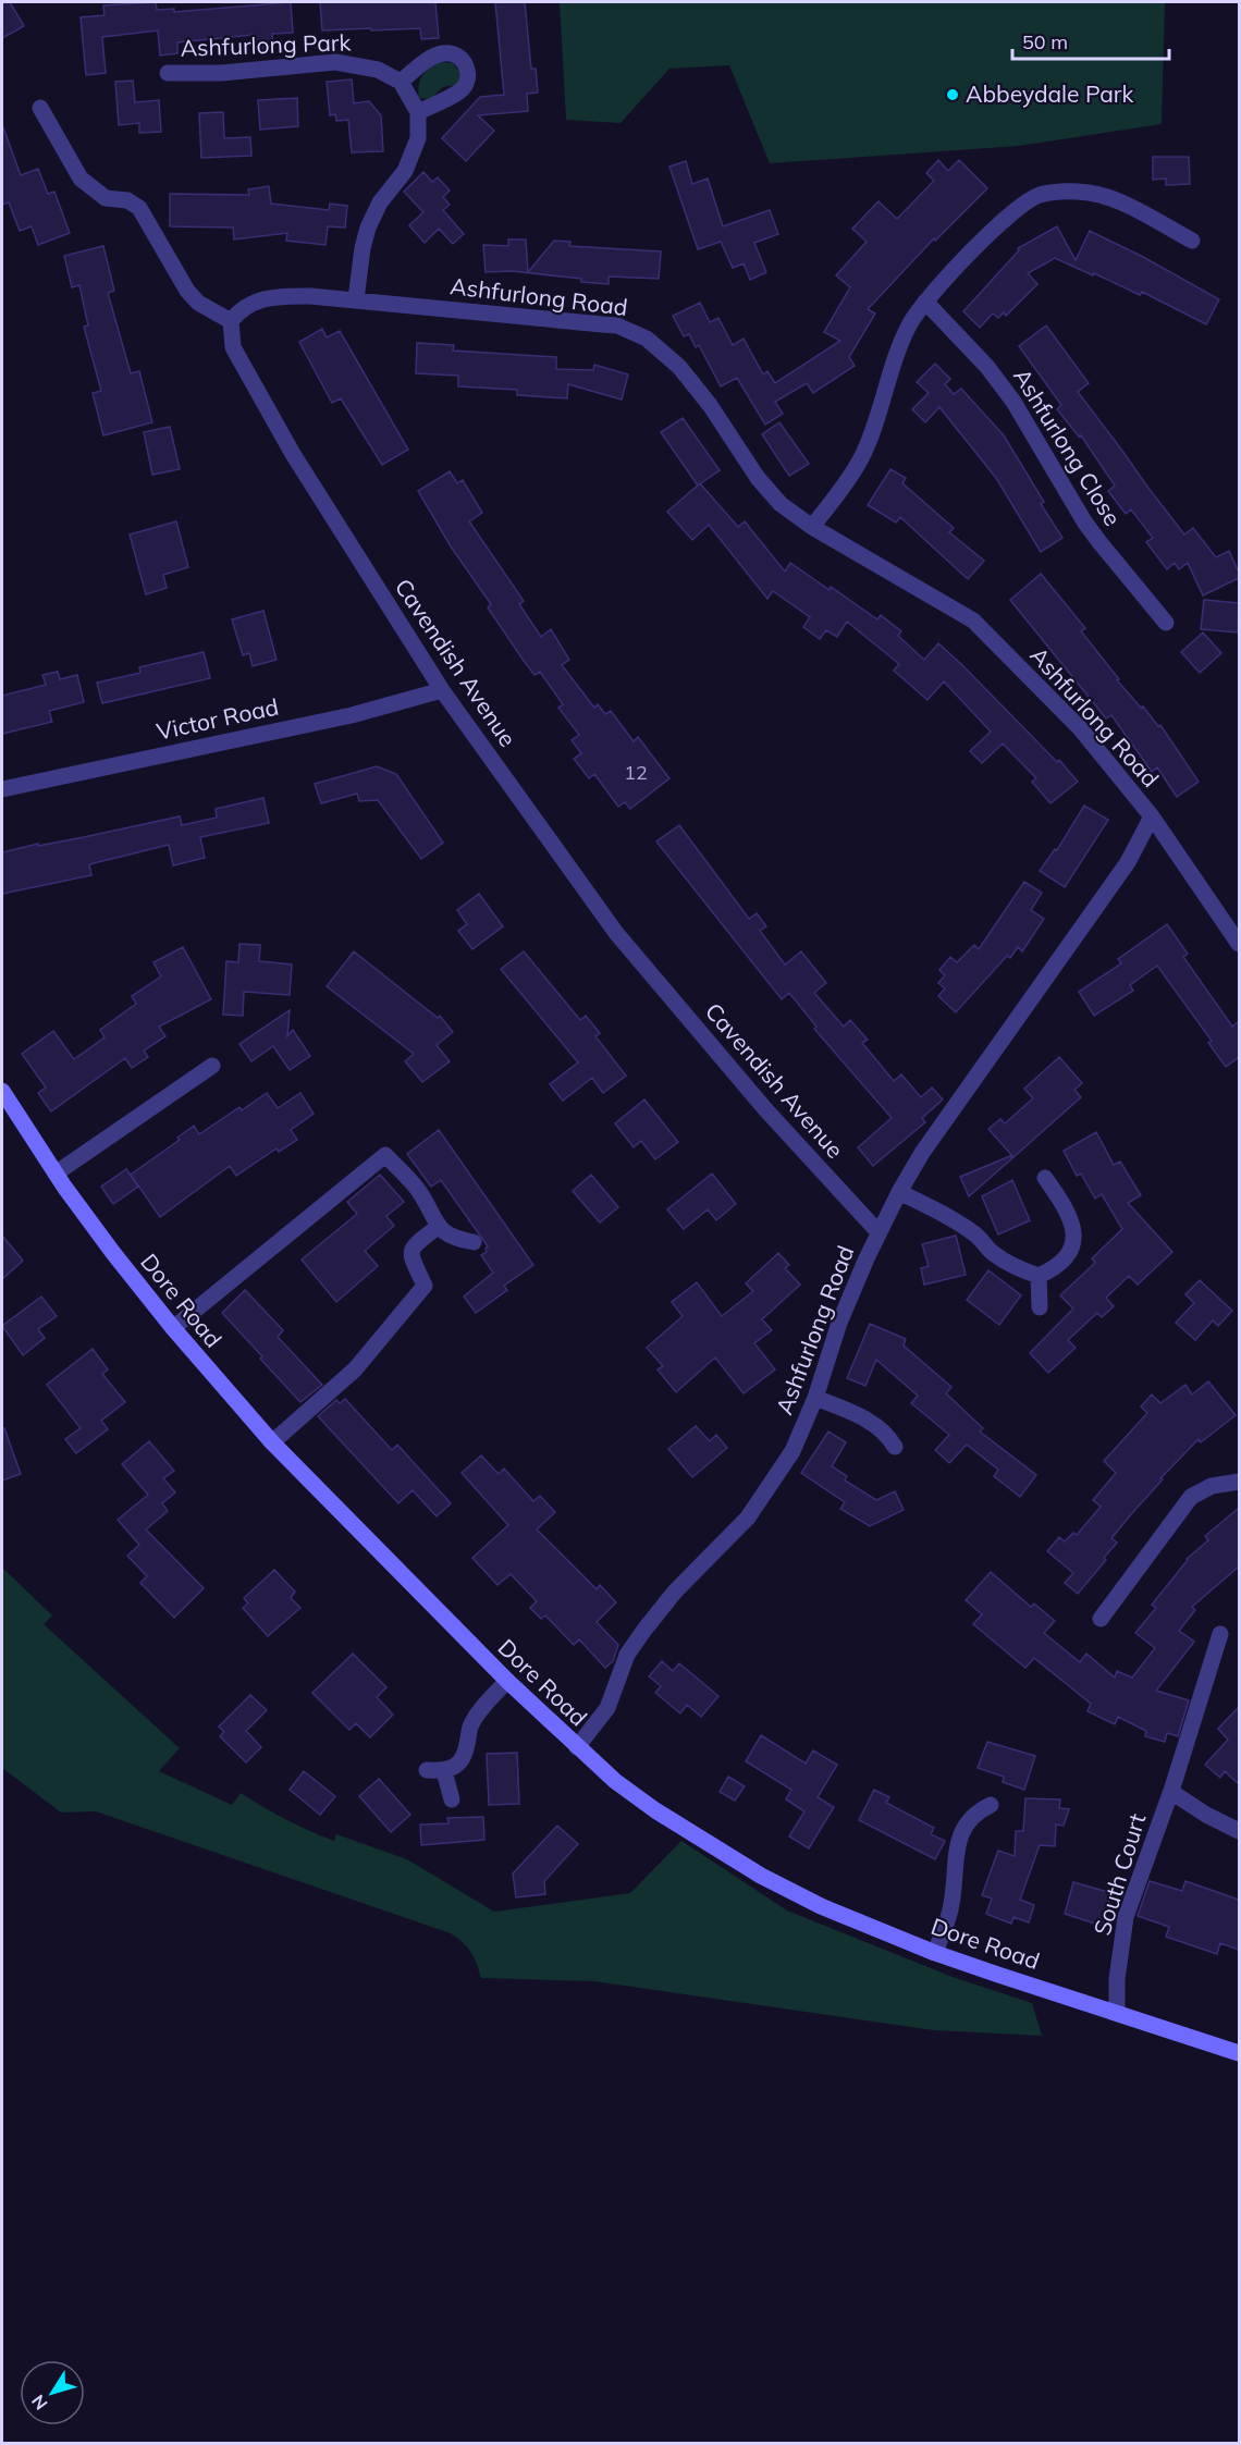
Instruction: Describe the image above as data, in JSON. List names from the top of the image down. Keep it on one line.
{"streets":{"street":["Ashfurlong Park","Ashfurlong Road","Ashfurlong Close","Cavendish Avenue","Victor Road","Dore Road","South Court"]},"crossings":[["Ashfurlong Road","Cavendish Avenue"],["Ashfurlong Road","Dore Road"],["Cavendish Avenue","Victor Road"],["Dore Road","South Court"]],"places":["Abbeydale Park"],"house_numbers":["12"],"scale_bar":"50 m","north":"bottom left"}
